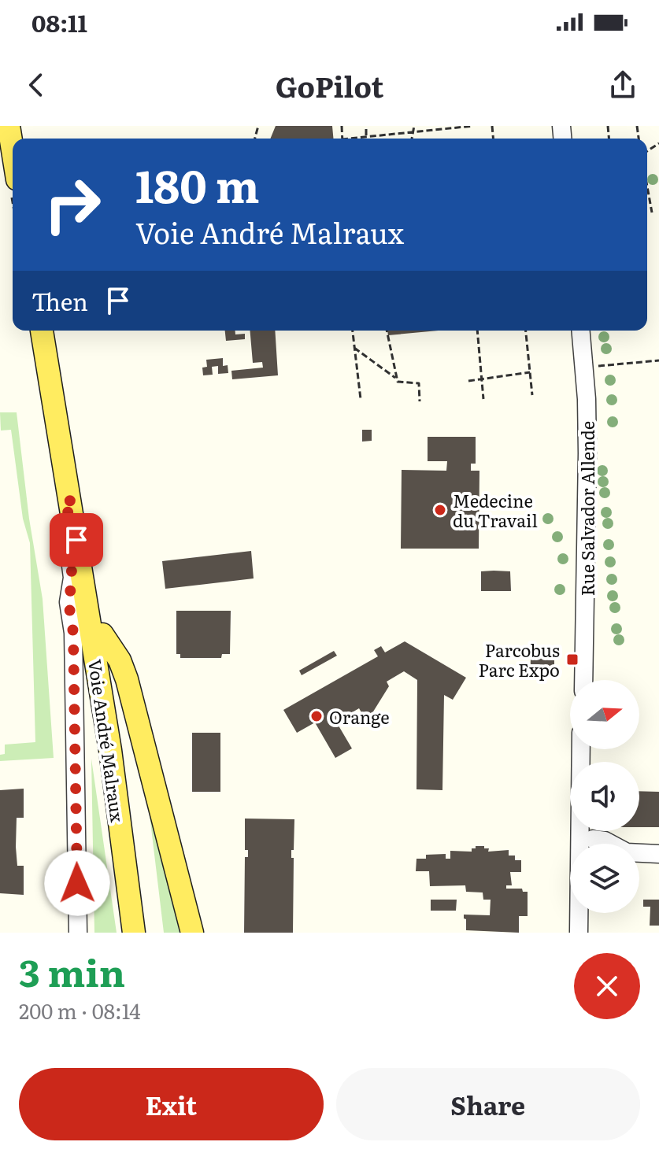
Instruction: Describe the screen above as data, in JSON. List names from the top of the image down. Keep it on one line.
{"streets":{"main road":["Voie André Malraux"],"street":["Rue Salvador Allende"]},"places":{"other":["Medecine du Travail","Orange"],"transit":["Parcobus Parc Expo"]},"north":"right","page":{"status":"08:11","header":"GoPilot","turn":["180 m","Voie André Malraux"],"then":"Then","heading":["3 min","200 m · 08:14"],"buttons":["Exit","Share"]}}
